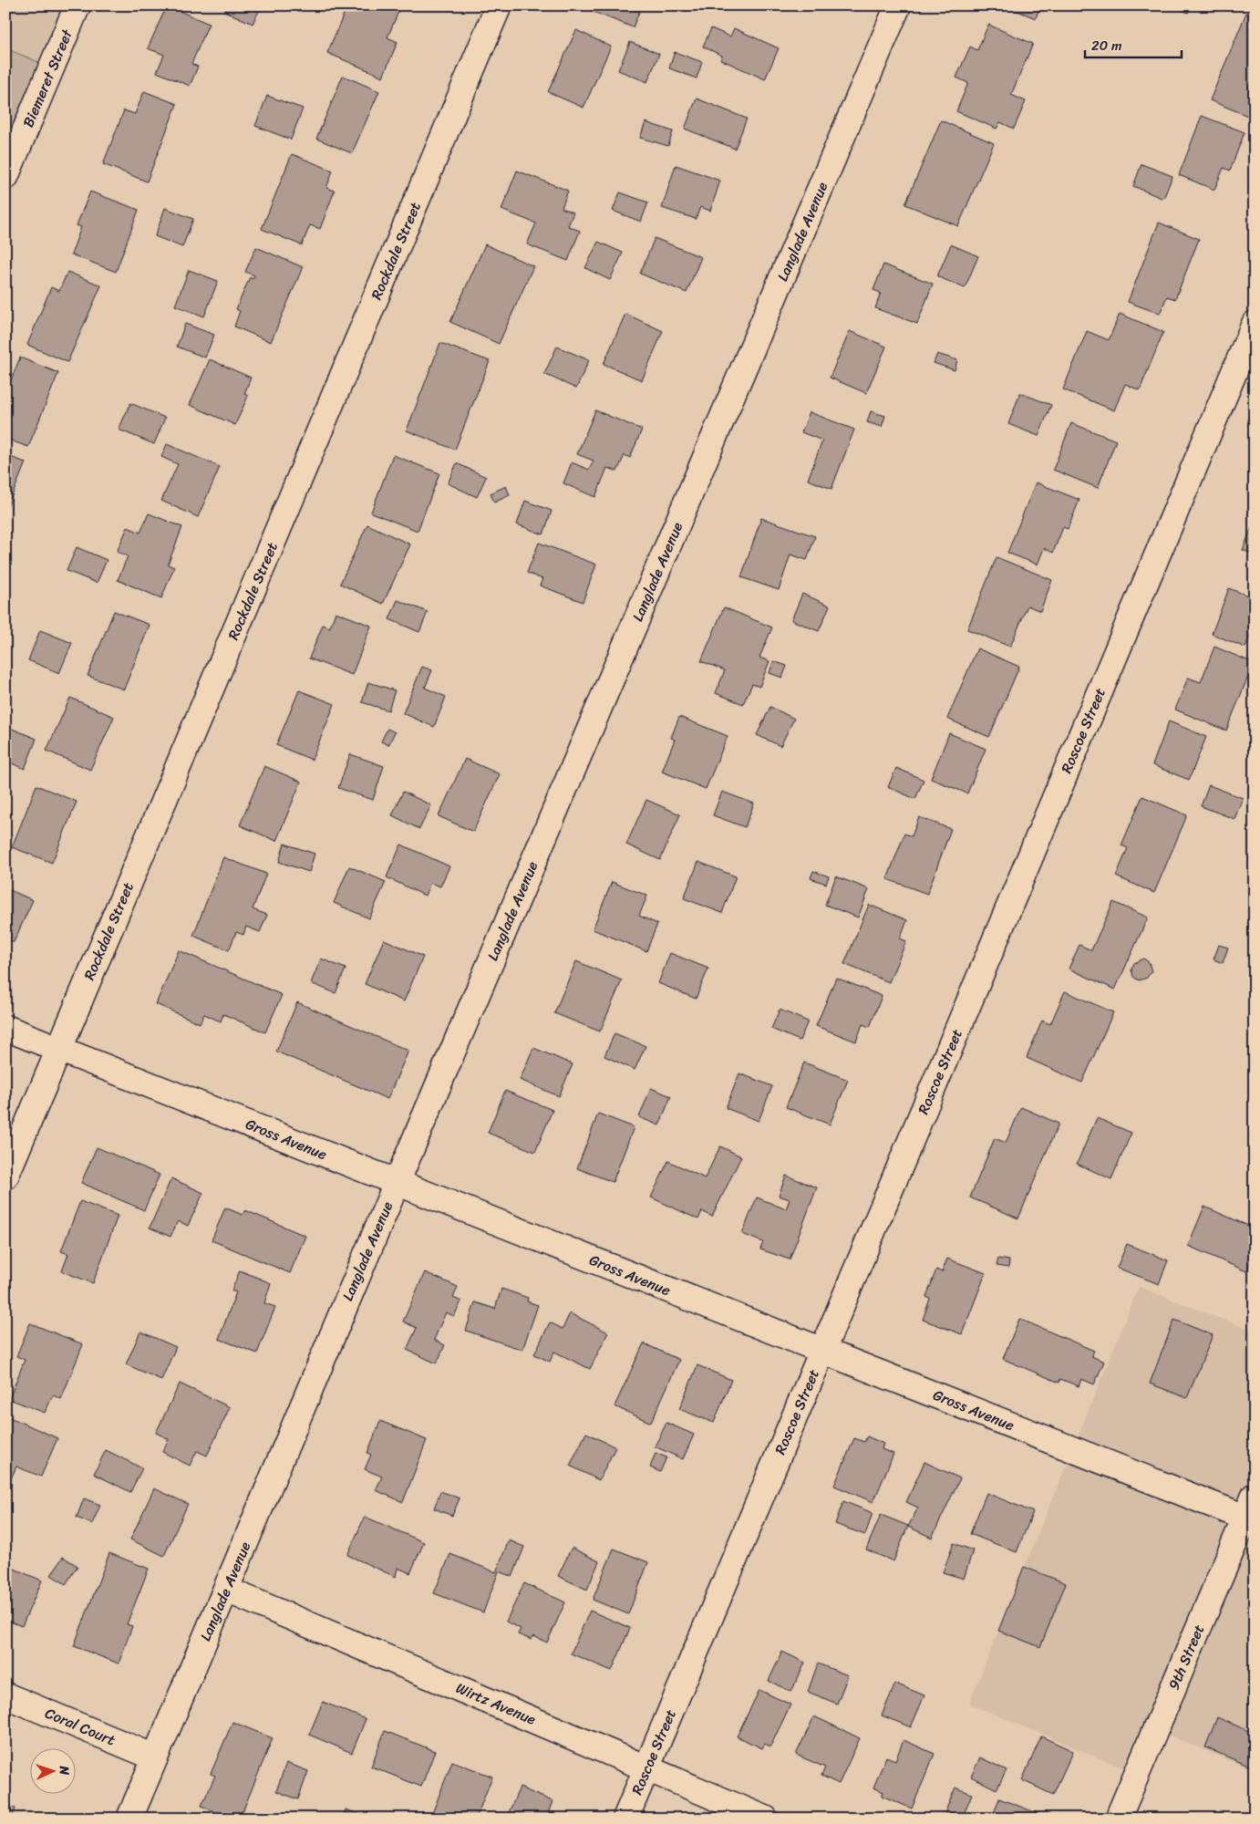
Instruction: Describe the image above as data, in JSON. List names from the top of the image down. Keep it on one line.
{"streets":{"street":["Biemeret Street","Langlade Avenue","Rockdale Street","Roscoe Street","Gross Avenue","9th Street","Wirtz Avenue","Coral Court"]},"crossings":[["Langlade Avenue","Gross Avenue"],["Langlade Avenue","Wirtz Avenue"],["Langlade Avenue","Coral Court"],["Rockdale Street","Gross Avenue"],["Roscoe Street","Gross Avenue"],["Roscoe Street","Wirtz Avenue"],["Gross Avenue","9th Street"]],"scale_bar":"20 m","north":"right"}
